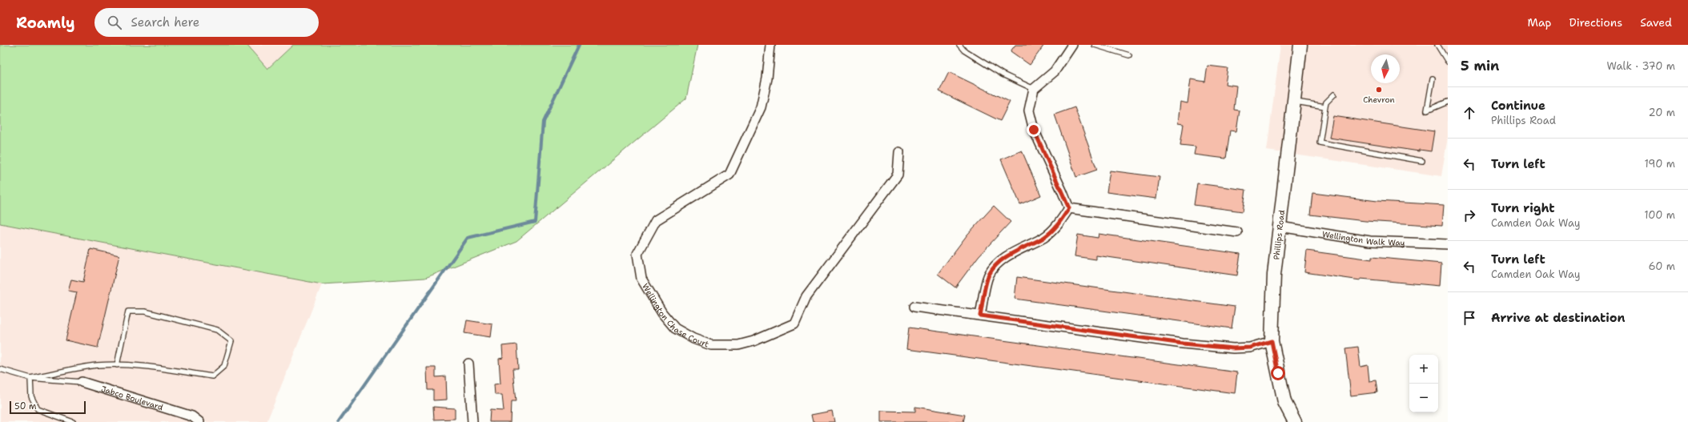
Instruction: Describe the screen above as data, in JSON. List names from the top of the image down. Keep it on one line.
{"streets":{"street":["Phillips Road","Wellington Walk Way","Wellington Chase Court","Jabco Boulevard"]},"crossings":[["Phillips Road","Wellington Walk Way"]],"places":["Chevron"],"scale_bar":"50 m","north":"bottom","page":{"header":"Roamly","search":"Search here","nav":["Map","Directions","Saved"],"heading":["5 min","Walk · 370 m"],"list":[["Continue","Phillips Road","20 m"],["Turn left","190 m"],["Turn right","Camden Oak Way","100 m"],["Turn left","Camden Oak Way","60 m"],"Arrive at destination"],"map_buttons":["+","−"],"scale":"50 m"}}
